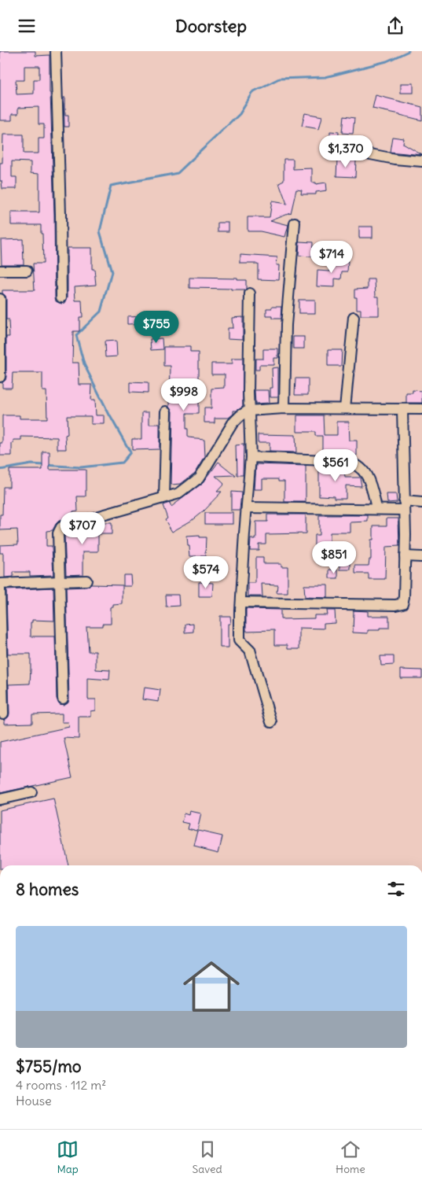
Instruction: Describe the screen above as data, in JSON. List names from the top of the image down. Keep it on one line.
{"page":{"header":"Doorstep","price":["$1,370","$714","$755","$998","$561","$707","$851","$574"],"heading":"8 homes","list":[{"name":"$755/mo","note":"4 rooms · 112 m² · House"}],"tabs":["Map","Saved","Home"]}}
